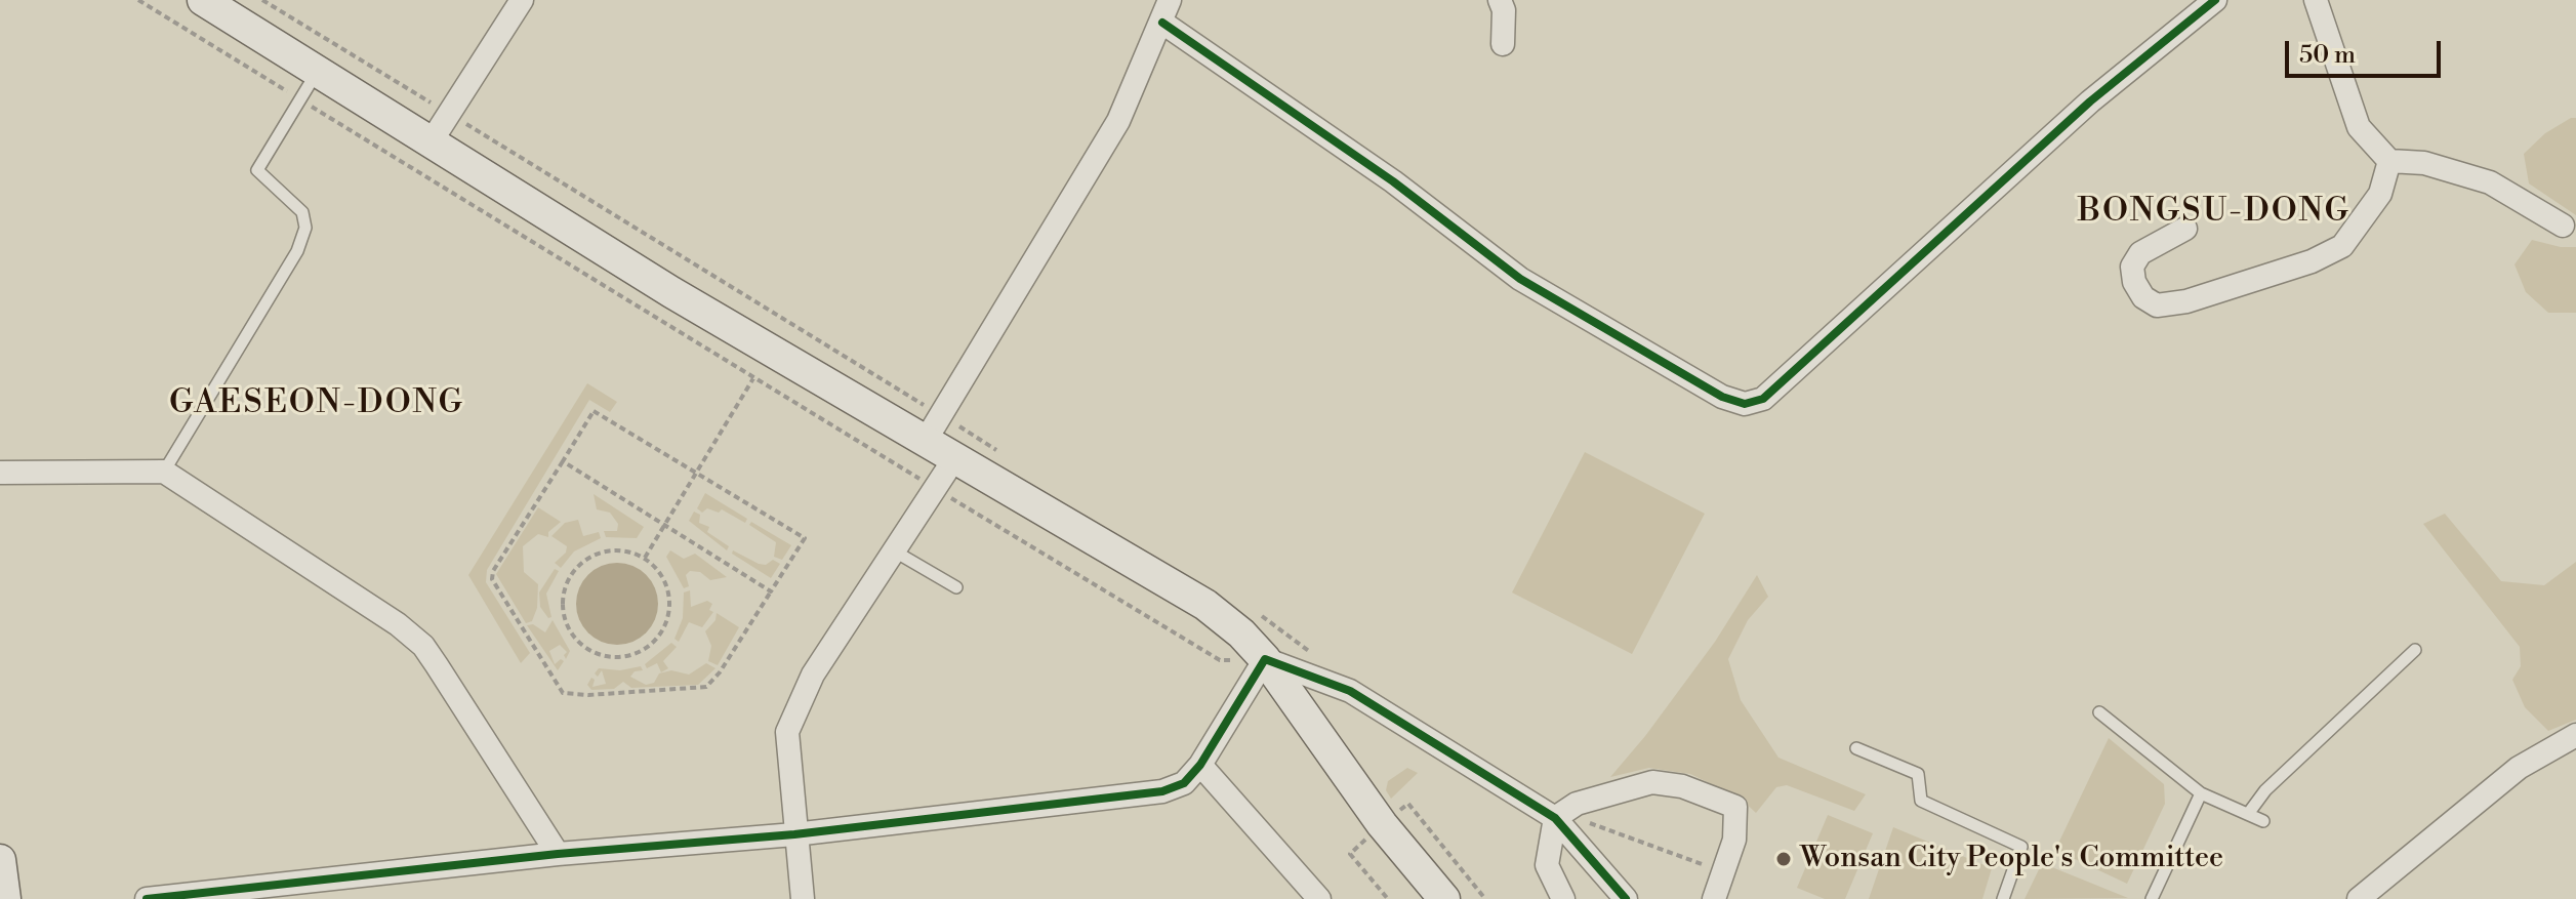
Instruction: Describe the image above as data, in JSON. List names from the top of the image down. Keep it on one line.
{"districts":["BONGSU-DONG","GAESEON-DONG"],"places":["Wonsan City People's Committee"],"scale_bar":"50 m"}
